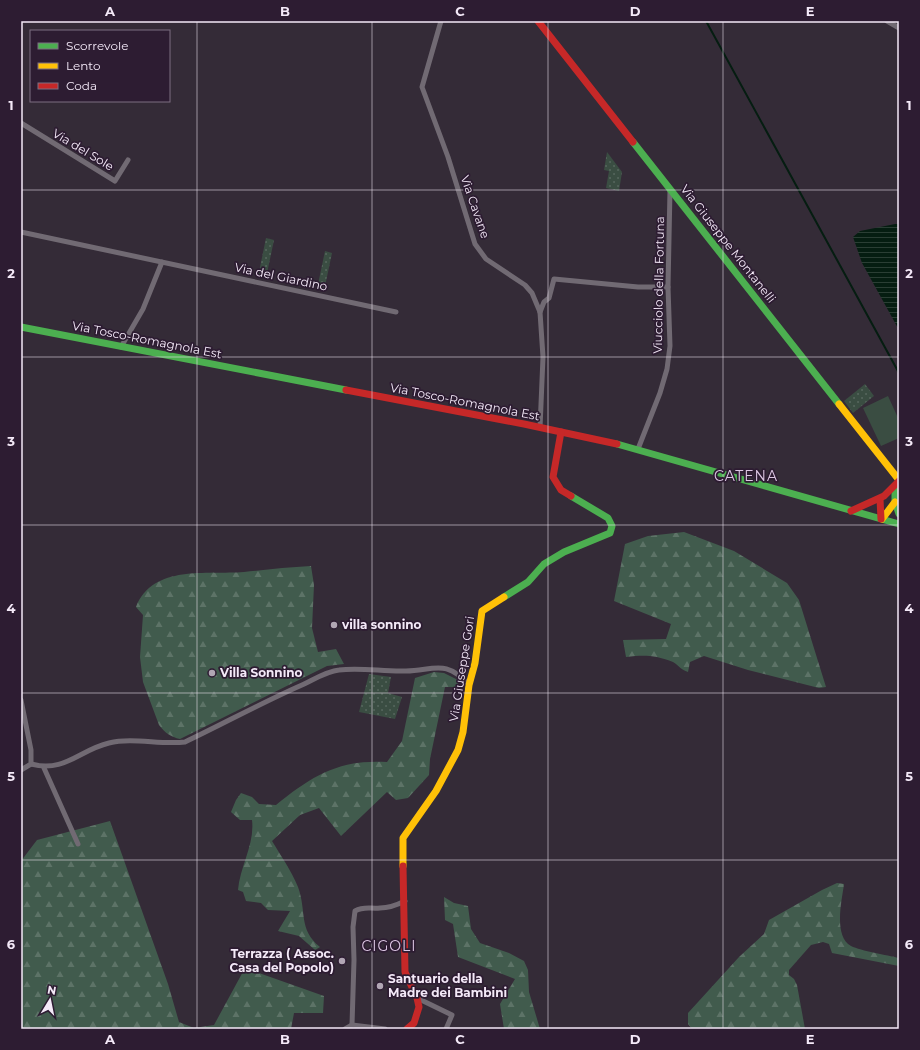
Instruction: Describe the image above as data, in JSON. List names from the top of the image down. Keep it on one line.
{"streets":{"street":["Via del Sole","Via Cavane","Via Giuseppe Montanelli","Via del Giardino","Viucciolo della Fortuna","Via Tosco-Romagnola Est","Via Giuseppe Gori"]},"crossings":[["Via Cavane","Via Tosco-Romagnola Est"],["Via Giuseppe Montanelli","Viucciolo della Fortuna"],["Viucciolo della Fortuna","Via Tosco-Romagnola Est"],["Via Tosco-Romagnola Est","Via Giuseppe Gori"]],"districts":["CATENA","CIGOLI"],"places":["villa sonnino","Villa Sonnino","Terrazza ( Assoc. Casa del Popolo)","Santuario della Madre dei Bambini"],"legend":["Scorrevole","Lento","Coda"],"north":"top","grid":{"columns":["A","B","C","D","E"],"rows":["1","2","3","4","5","6"]}}
